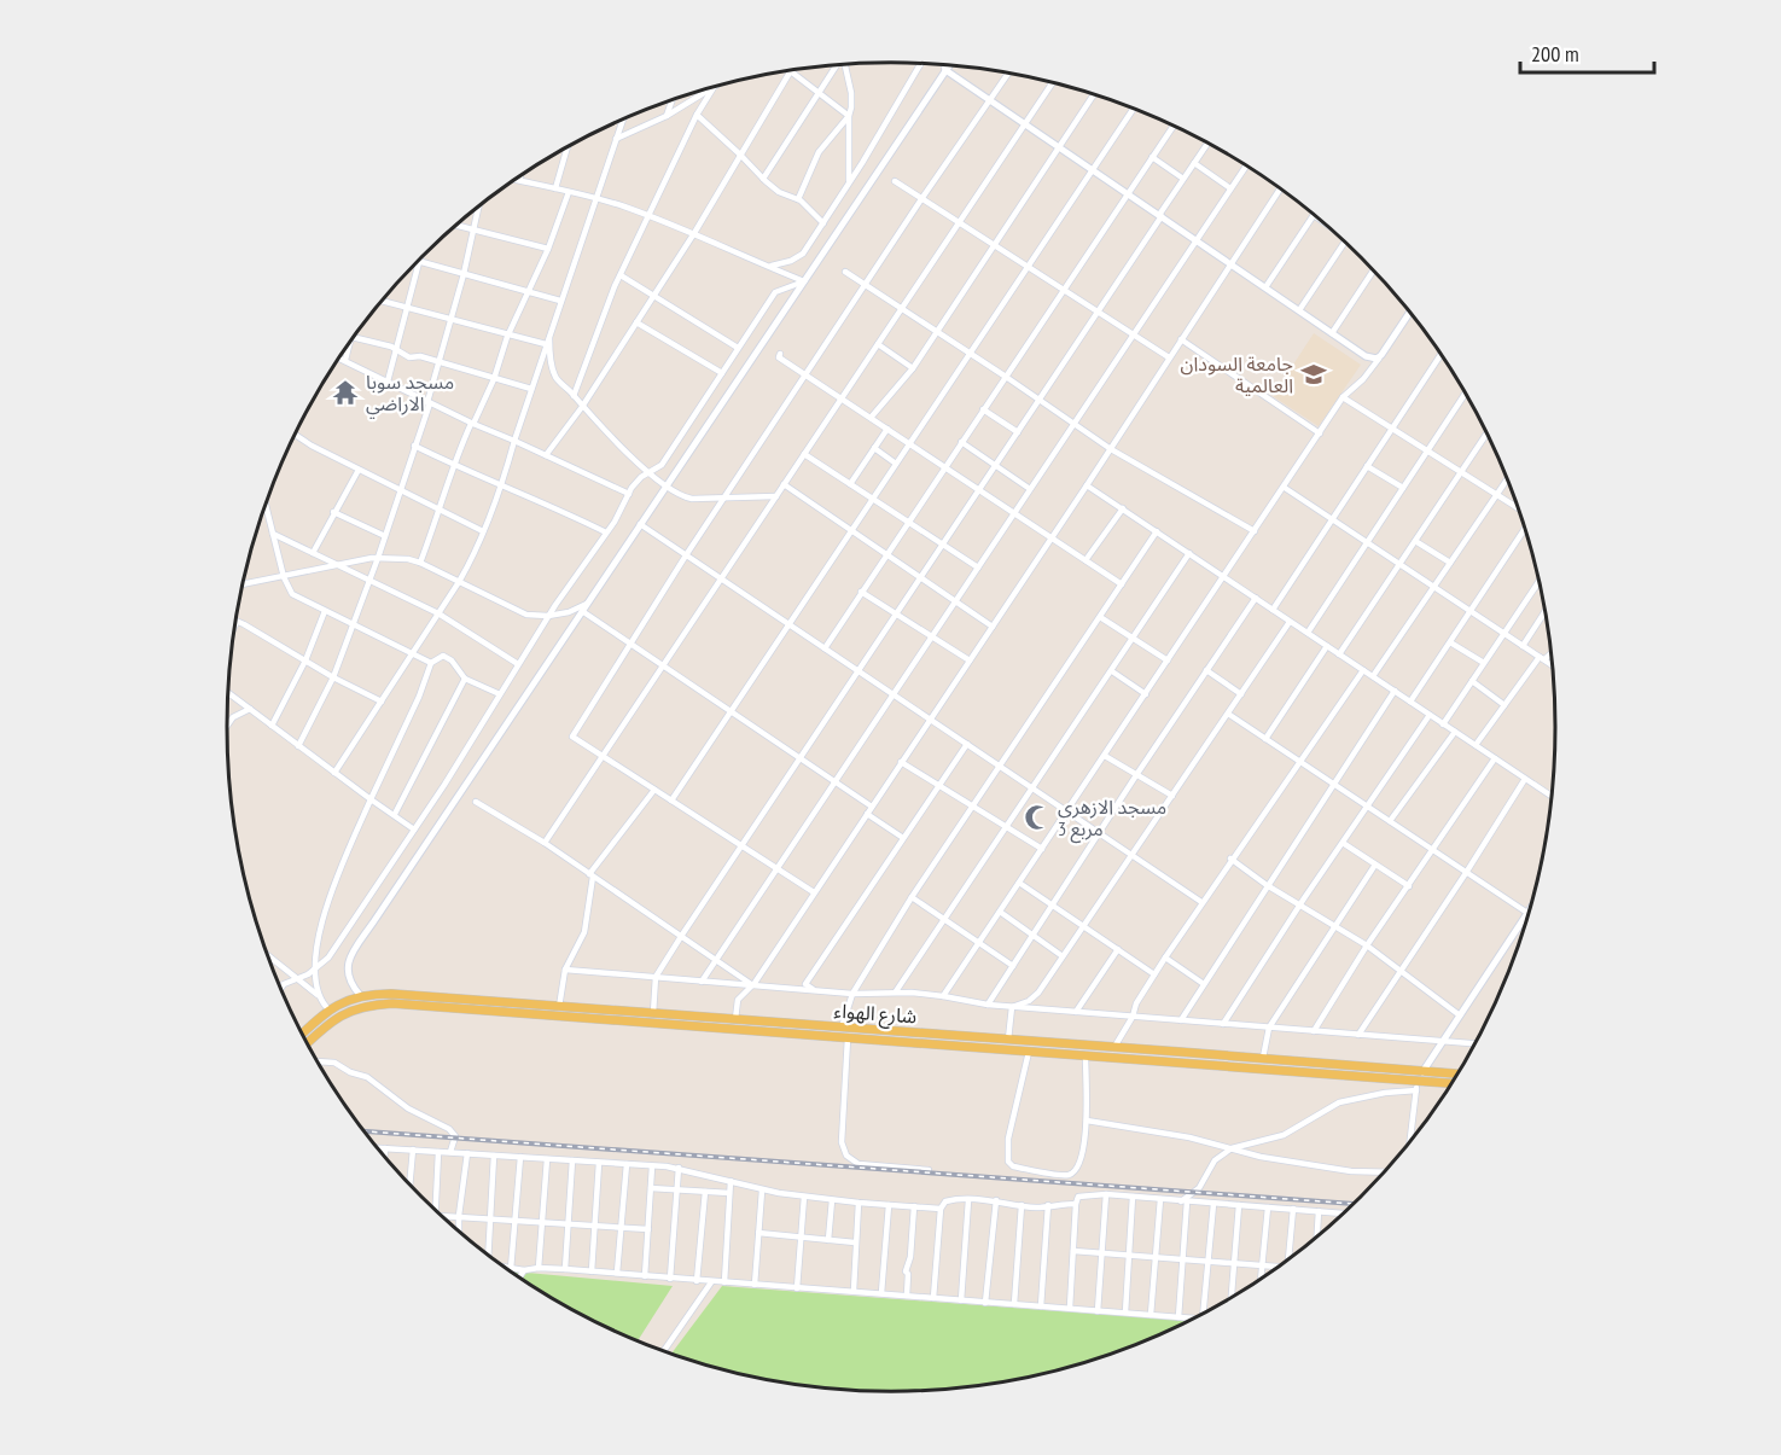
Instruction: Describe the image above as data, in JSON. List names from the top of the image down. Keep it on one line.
{"streets":{"main road":["شارع الهواء"]},"places":{"school or university":["جامعة السودان العالمية"],"temple":["مسجد سوبا الاراضي"],"mosque":["مسجد الازهري مربع 3"]},"scale_bar":"200 m"}
